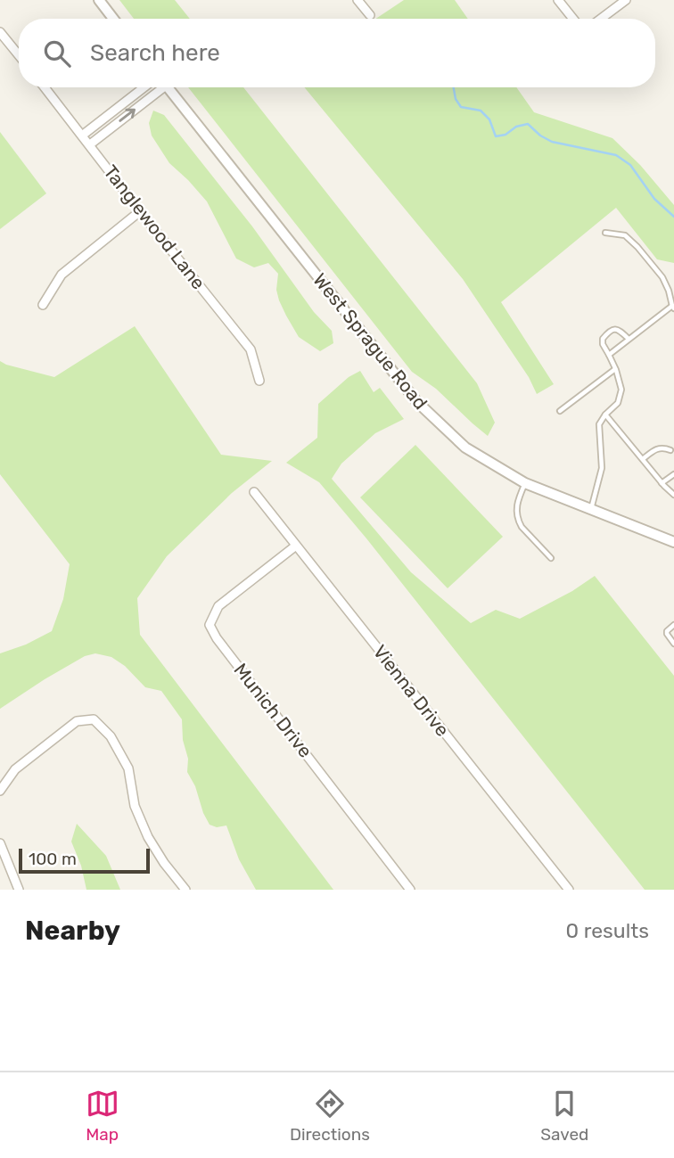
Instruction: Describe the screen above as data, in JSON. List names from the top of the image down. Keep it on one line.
{"streets":{"street":["Tanglewood Lane","West Sprague Road","Vienna Drive","Munich Drive"]},"crossings":[["Vienna Drive","Munich Drive"]],"scale_bar":"100 m","page":{"search":"Search here","scale":"100 m","heading":["Nearby","0 results"],"nav":["Map","Directions","Saved"]}}
